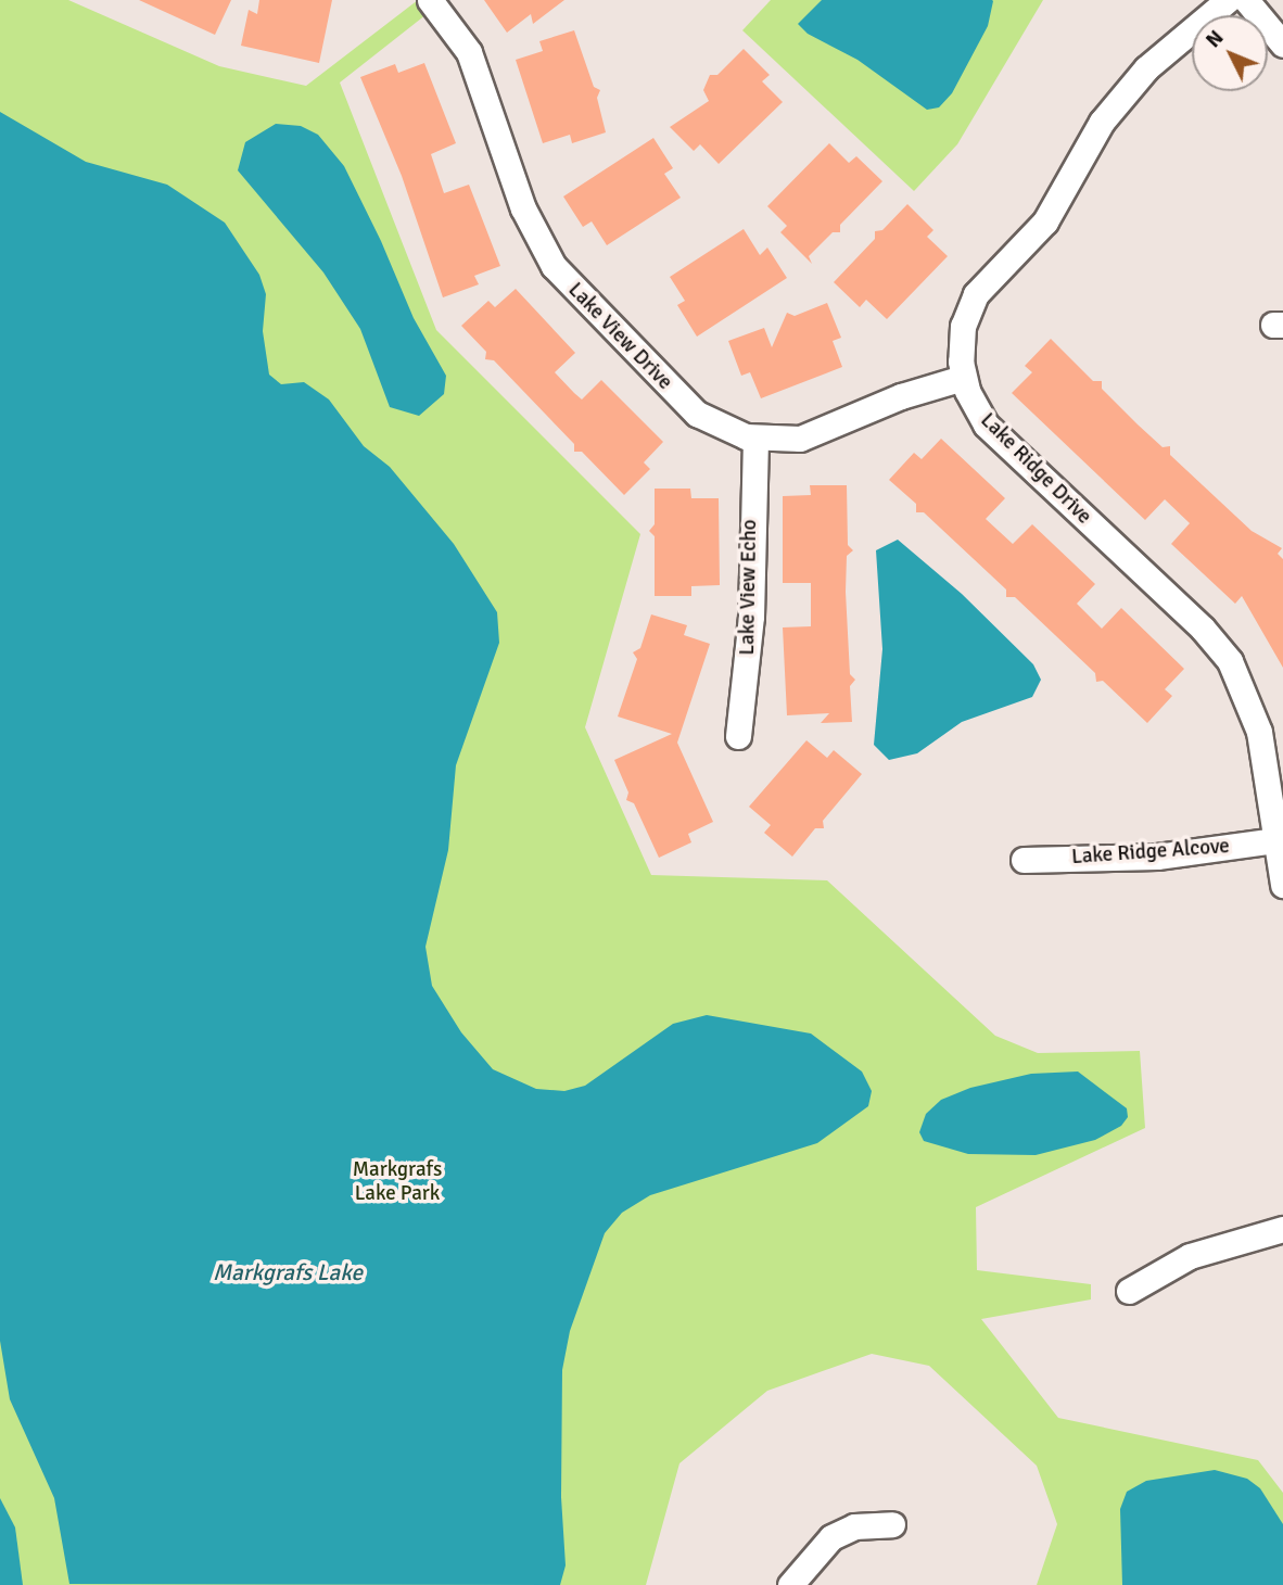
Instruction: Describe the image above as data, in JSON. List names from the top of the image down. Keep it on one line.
{"streets":{"street":["Lake View Drive","Lake Ridge Drive","Lake View Echo","Lake Ridge Alcove"]},"crossings":[["Lake View Drive","Lake Ridge Drive"],["Lake View Drive","Lake View Echo"],["Lake Ridge Drive","Lake Ridge Alcove"]],"water":["Markgrafs Lake"],"parks":["Markgrafs Lake Park"],"north":"top left"}
